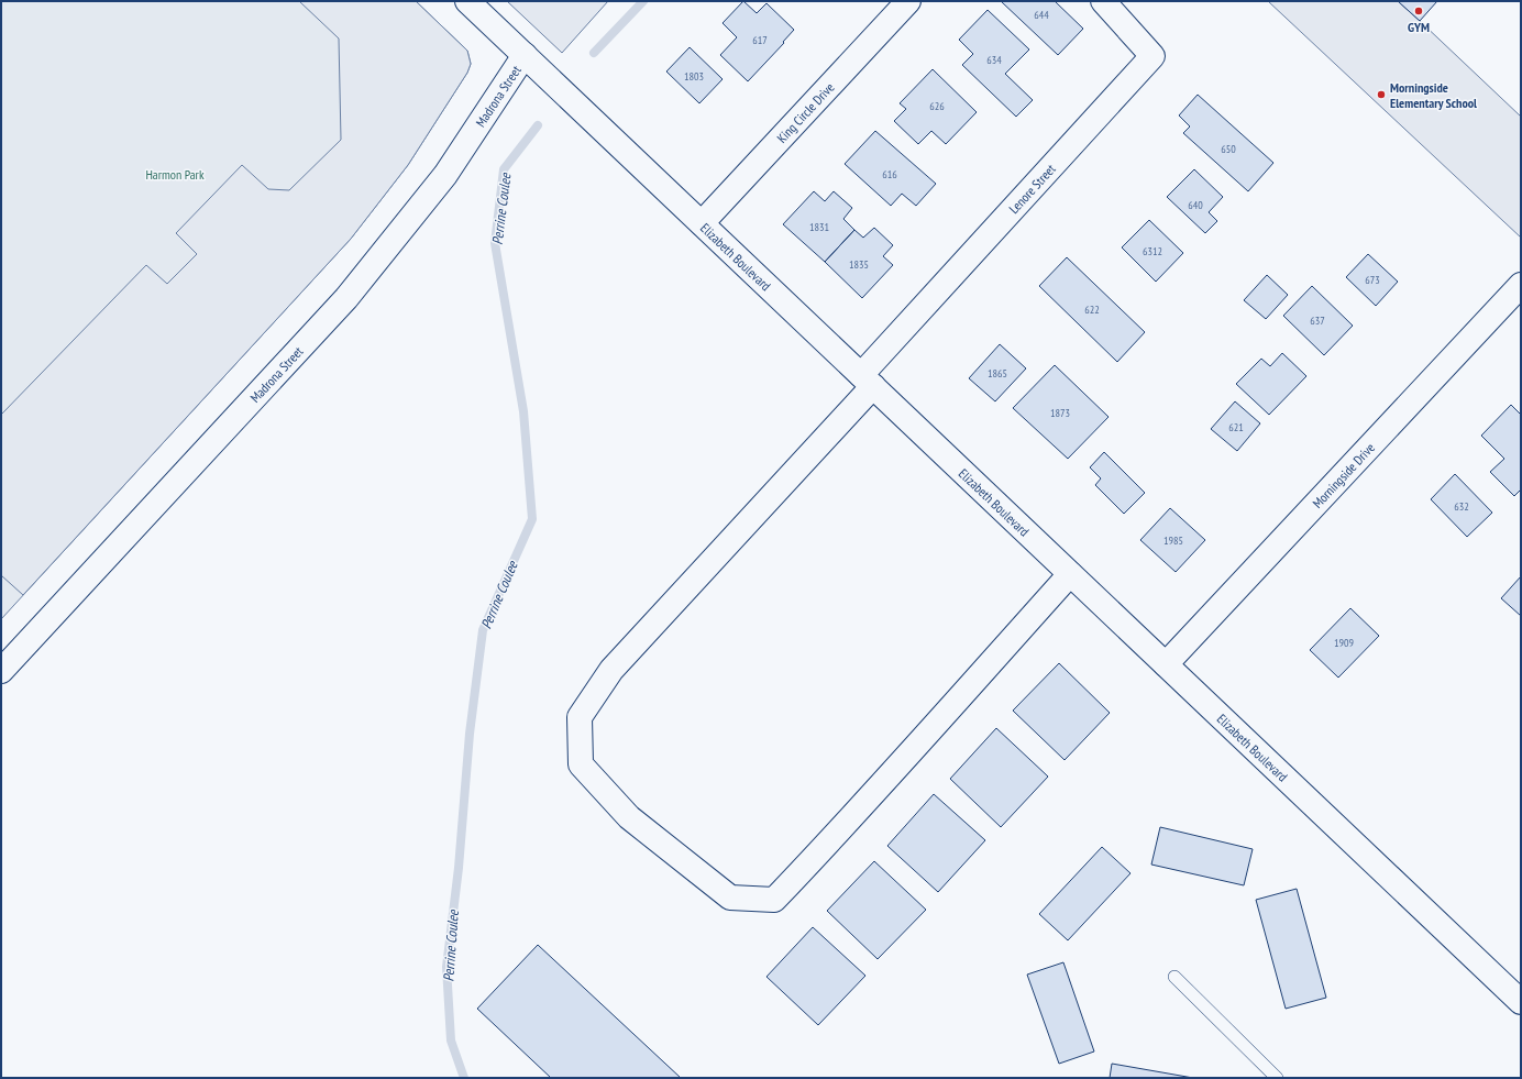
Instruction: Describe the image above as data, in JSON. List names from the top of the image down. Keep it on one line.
{"streets":{"street":["Madrona Street","King Circle Drive","Lenore Street","Elizabeth Boulevard","Morningside Drive"]},"crossings":[["Madrona Street","Elizabeth Boulevard"],["King Circle Drive","Elizabeth Boulevard"],["Lenore Street","Elizabeth Boulevard"],["Elizabeth Boulevard","Morningside Drive"]],"water":["Perrine Coulee"],"parks":["Harmon Park"],"places":["GYM","Morningside Elementary School"],"house_numbers":["644","617","634","1803","626","650","616","640","1831","6312","1835","673","622","637","1865","1873","621","632","1985","1909"]}
